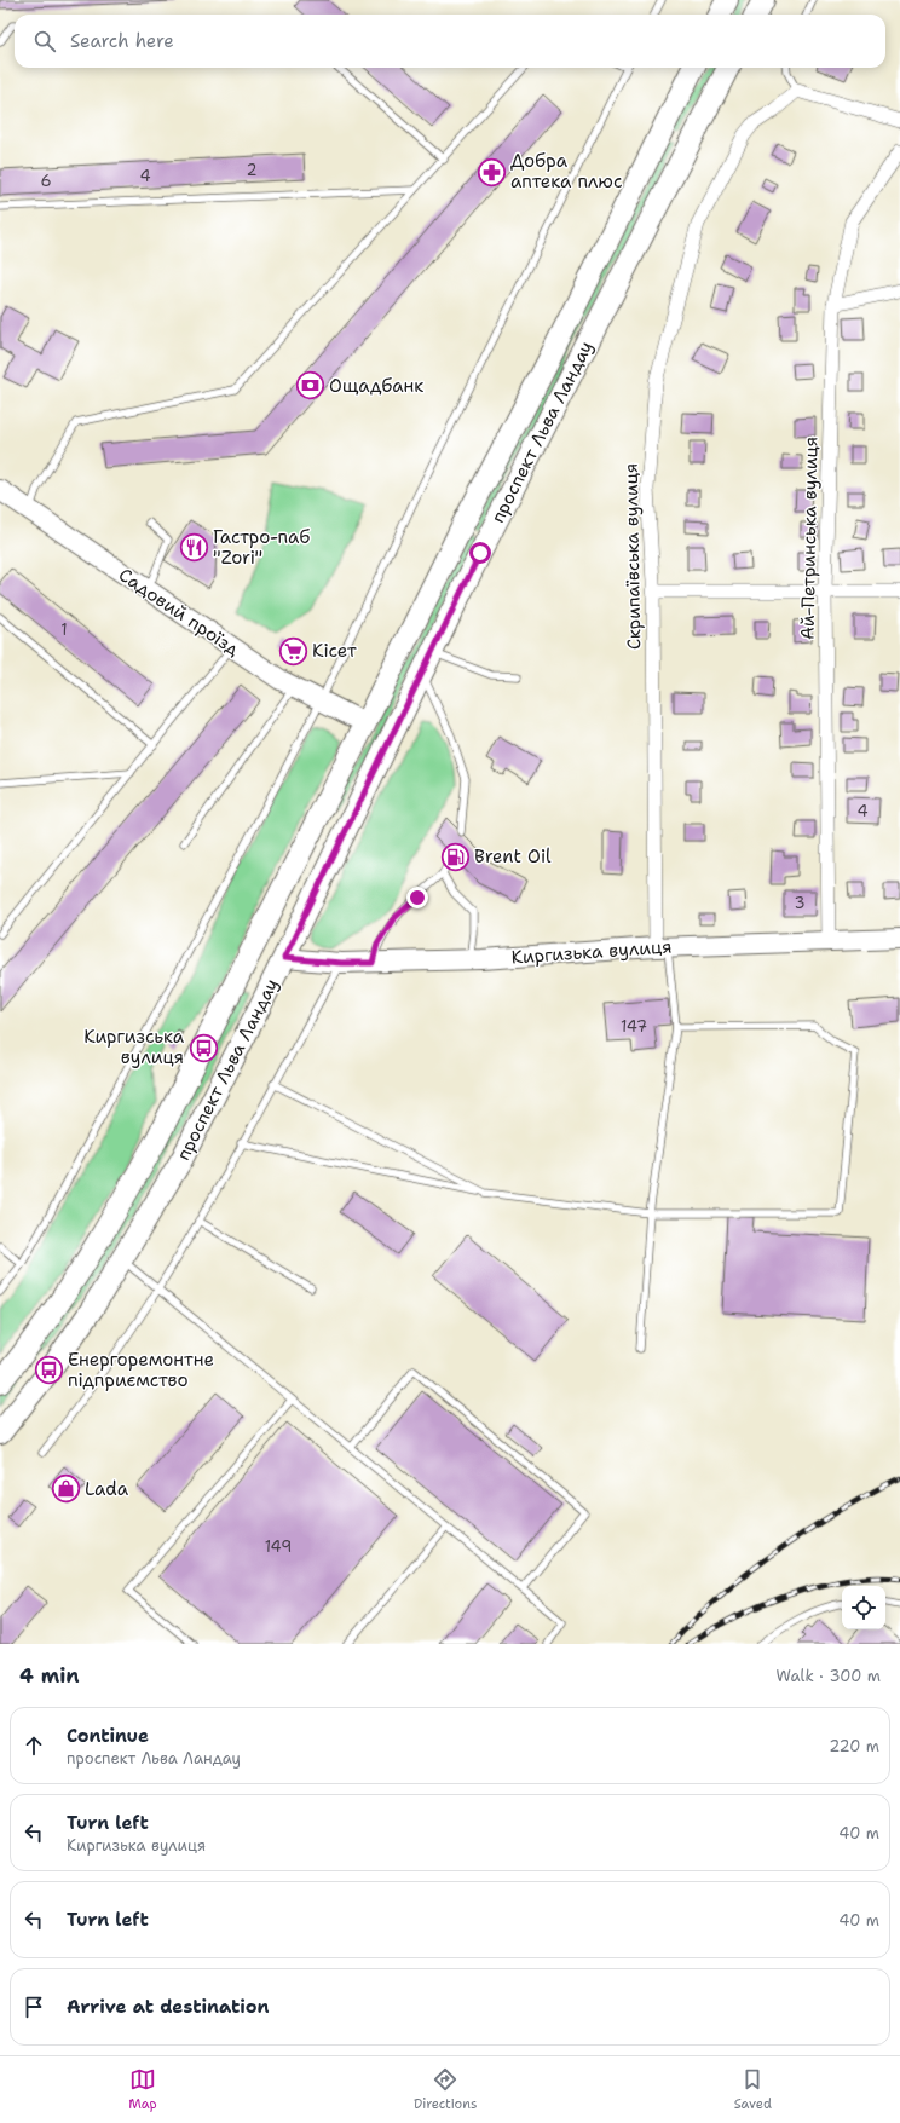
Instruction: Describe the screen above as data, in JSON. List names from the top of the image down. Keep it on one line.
{"streets":{"main road":["проспект Льва Ландау"],"street":["Ай-Петринська вулиця","Скрипаївська вулиця","Садовий проїзд","Киргизька вулиця"]},"crossings":[["проспект Льва Ландау","Садовий проїзд"],["проспект Льва Ландау","Киргизька вулиця"],["Ай-Петринська вулиця","Киргизька вулиця"],["Скрипаївська вулиця","Киргизька вулиця"]],"places":{"pharmacy":["Добра аптека плюс"],"bank":["Ощадбанк"],"restaurant":["Гастро-паб \"Zori\""],"supermarket":["Кісет"],"fuel station":["Brent Oil"],"bus stop":["Киргизська вулиця","Енергоремонтне підприємство"],"shop":["Lada"]},"house_numbers":["2","4","6","1","4","3","147","149"],"page":{"search":"Search here","heading":["4 min","Walk · 300 m"],"list":[["Continue","проспект Льва Ландау","220 m"],["Turn left","Киргизька вулиця","40 m"],["Turn left","40 m"],"Arrive at destination"],"nav":["Map","Directions","Saved"]}}
